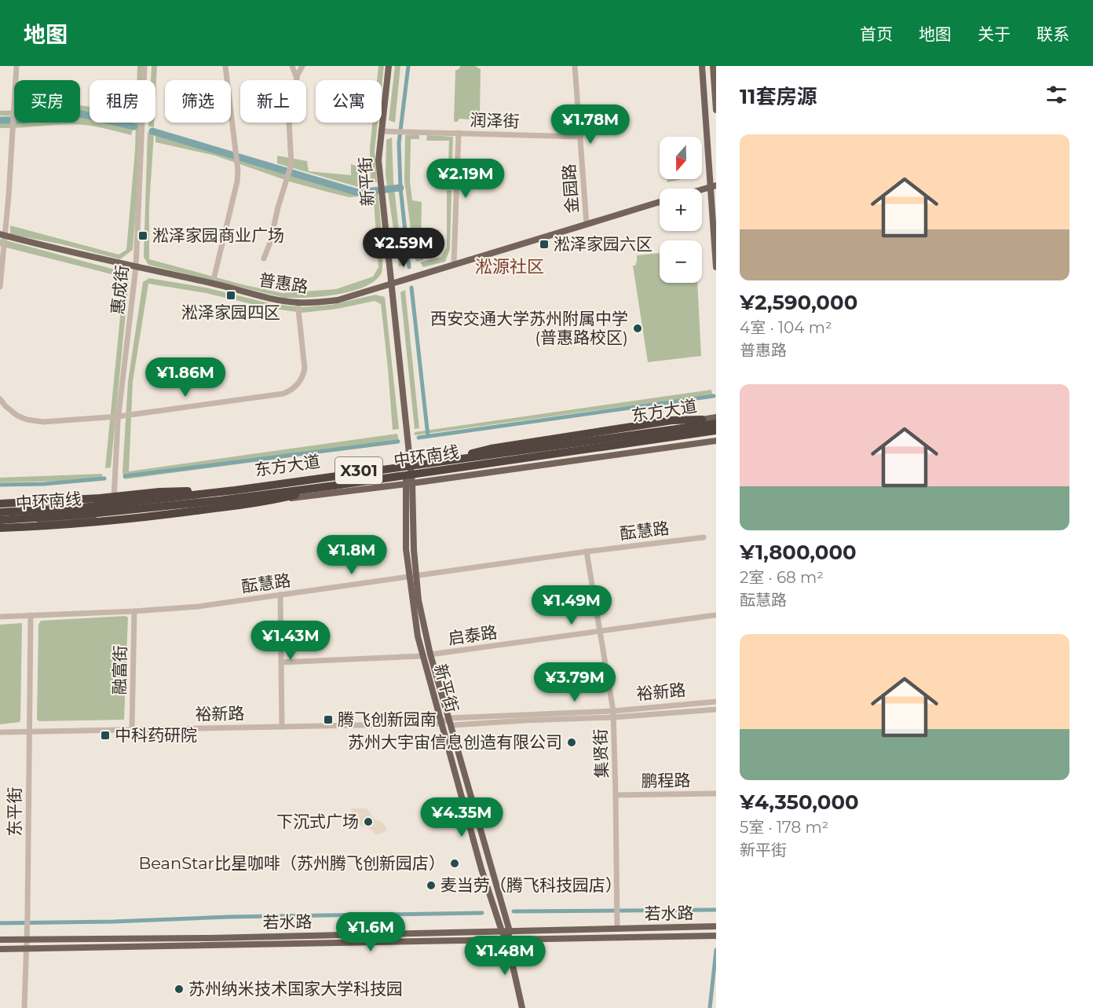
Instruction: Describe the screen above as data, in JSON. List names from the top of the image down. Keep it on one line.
{"streets":{"highway":["中环南线"],"main road":["新平街","普惠路","东方大道","X301","裕新路","若水路"],"street":["润泽街","金园路","惠成街","酝慧路","启泰路","融富街","集贤街","鹏程路","东平街"]},"crossings":[["润泽街","新平街"],["润泽街","金园路"],["新平街","普惠路"],["新平街","东方大道"],["新平街","酝慧路"],["新平街","启泰路"],["新平街","裕新路"],["新平街","若水路"],["金园路","普惠路"],["普惠路","惠成街"],["惠成街","东方大道"],["东方大道","中环南线"],["酝慧路","融富街"],["酝慧路","集贤街"],["酝慧路","东平街"],["启泰路","集贤街"],["融富街","裕新路"],["裕新路","集贤街"],["裕新路","东平街"],["集贤街","鹏程路"],["集贤街","若水路"],["东平街","若水路"]],"districts":["淞源社区"],"places":{"transit":["淞泽家园商业广场","淞泽家园六区","淞泽家园四区","腾飞创新园南","中科药研院"],"other":["西安交通大学苏州附属中学 (普惠路校区)","苏州大宇宙信息创造有限公司","下沉式广场","BeanStar比星咖啡（苏州腾飞创新园店）","麦当劳（腾飞科技园店）","苏州纳米技术国家大学科技园"]},"north":"bottom","page":{"header":"地图","nav":["首页","地图","关于","联系"],"heading":"11套房源","chip":["买房","租房","筛选","新上","公寓"],"price":["¥1.78M","¥2.19M","¥2.59M","¥1.86M","¥1.8M","¥1.49M","¥1.43M","¥3.79M","¥4.35M","¥1.6M","¥1.48M"],"list":[{"name":"¥2,590,000","note":"4室 · 104 m² · 普惠路"},{"name":"¥1,800,000","note":"2室 · 68 m² · 酝慧路"},{"name":"¥4,350,000","note":"5室 · 178 m² · 新平街"}],"map_buttons":["+","−"]}}
